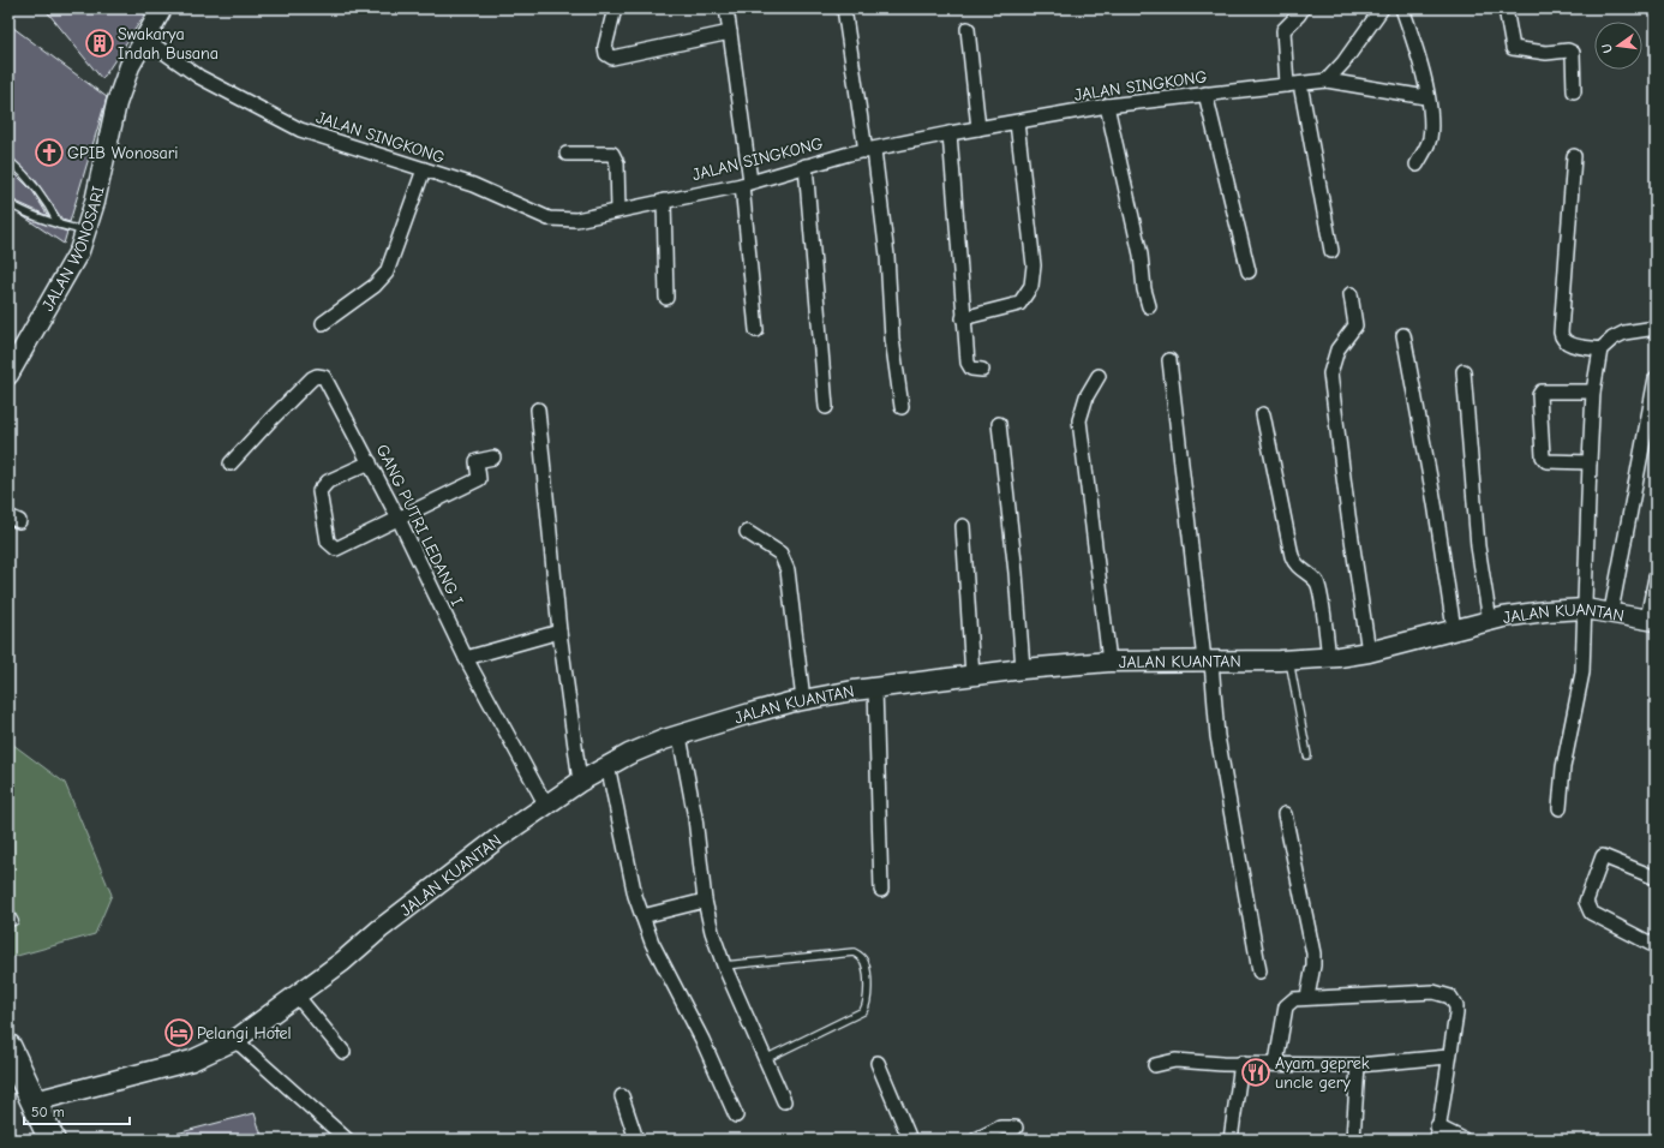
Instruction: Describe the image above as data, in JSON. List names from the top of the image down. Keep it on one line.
{"streets":{"street":["JALAN SINGKONG","JALAN WONOSARI","GANG PUTRI LEDANG I","JALAN KUANTAN"]},"crossings":[["JALAN SINGKONG","JALAN WONOSARI"],["GANG PUTRI LEDANG I","JALAN KUANTAN"]],"places":{"building":["Swakarya Indah Busana"],"church":["GPIB Wonosari"],"hotel":["Pelangi Hotel"],"restaurant":["Ayam geprek uncle gery"]},"scale_bar":"50 m","north":"left"}
